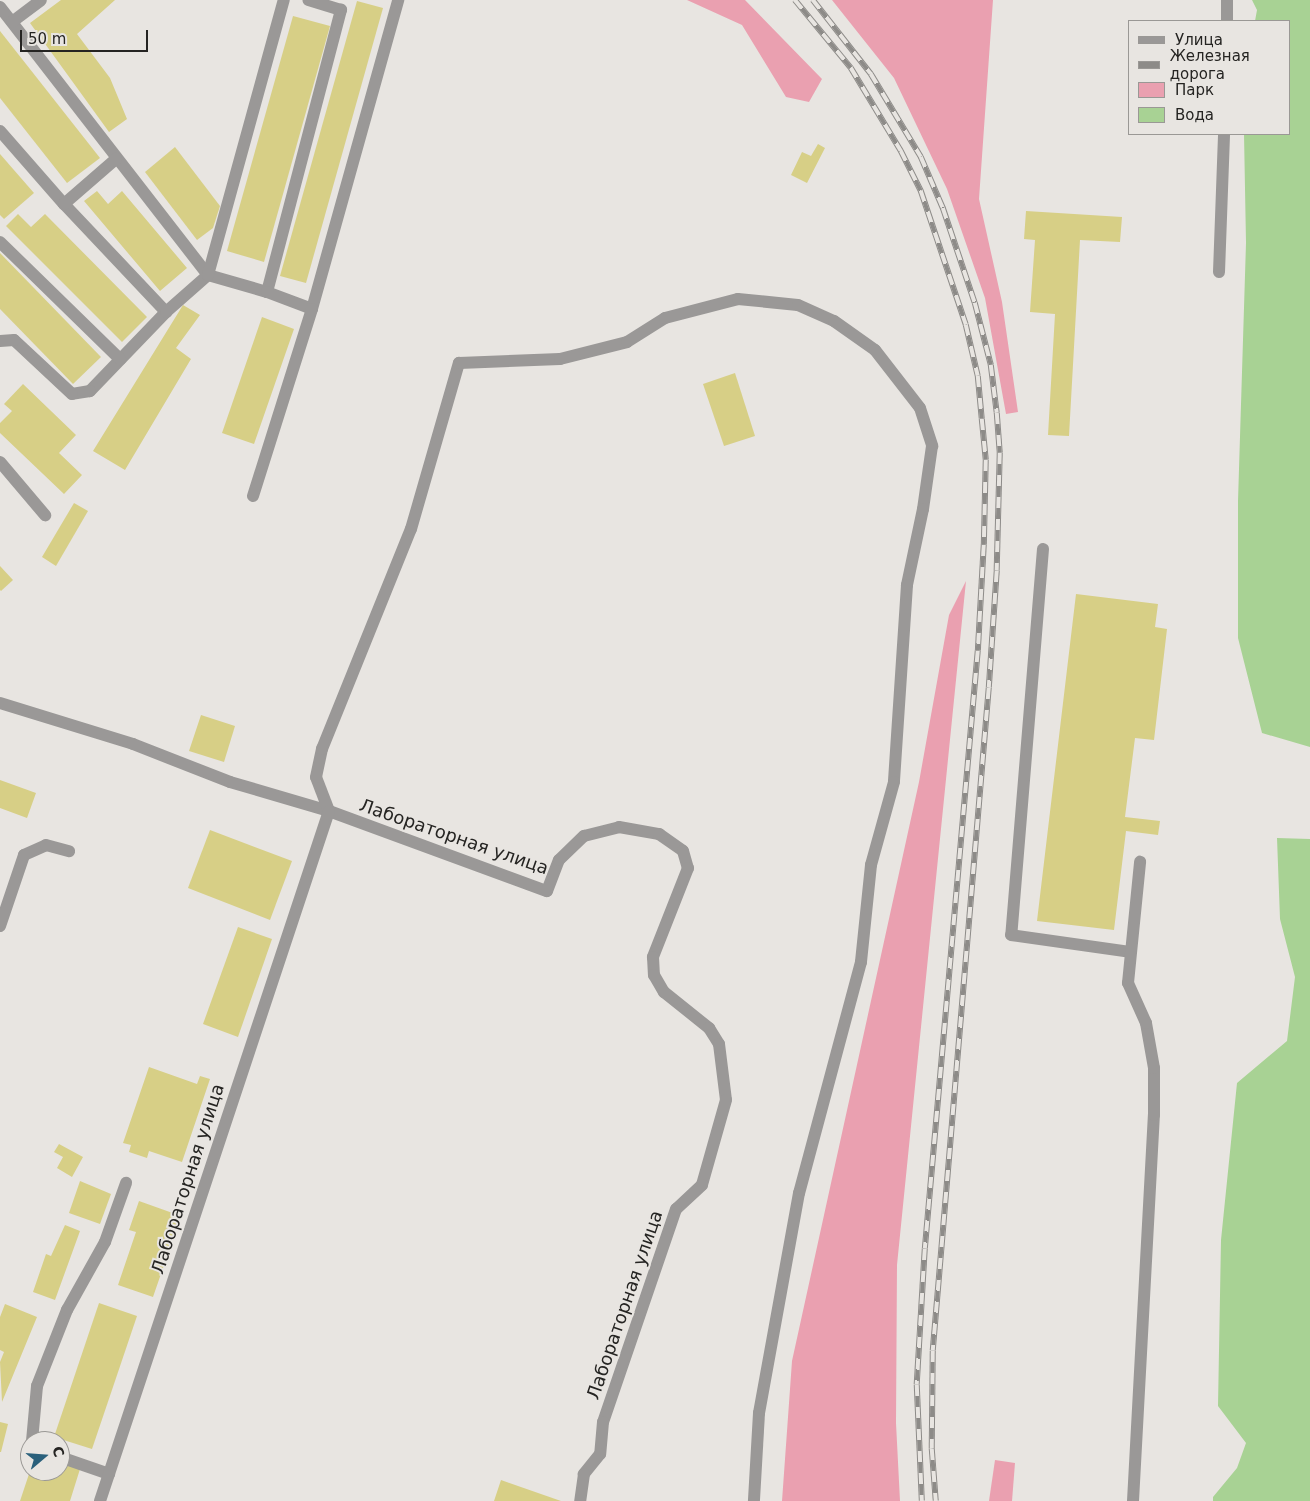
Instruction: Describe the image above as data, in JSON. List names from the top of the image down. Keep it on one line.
{"streets":{"street":["Лабораторная улица"]},"legend":["Улица","Железная дорога","Парк","Вода"],"scale_bar":"50 m","north":"right"}
